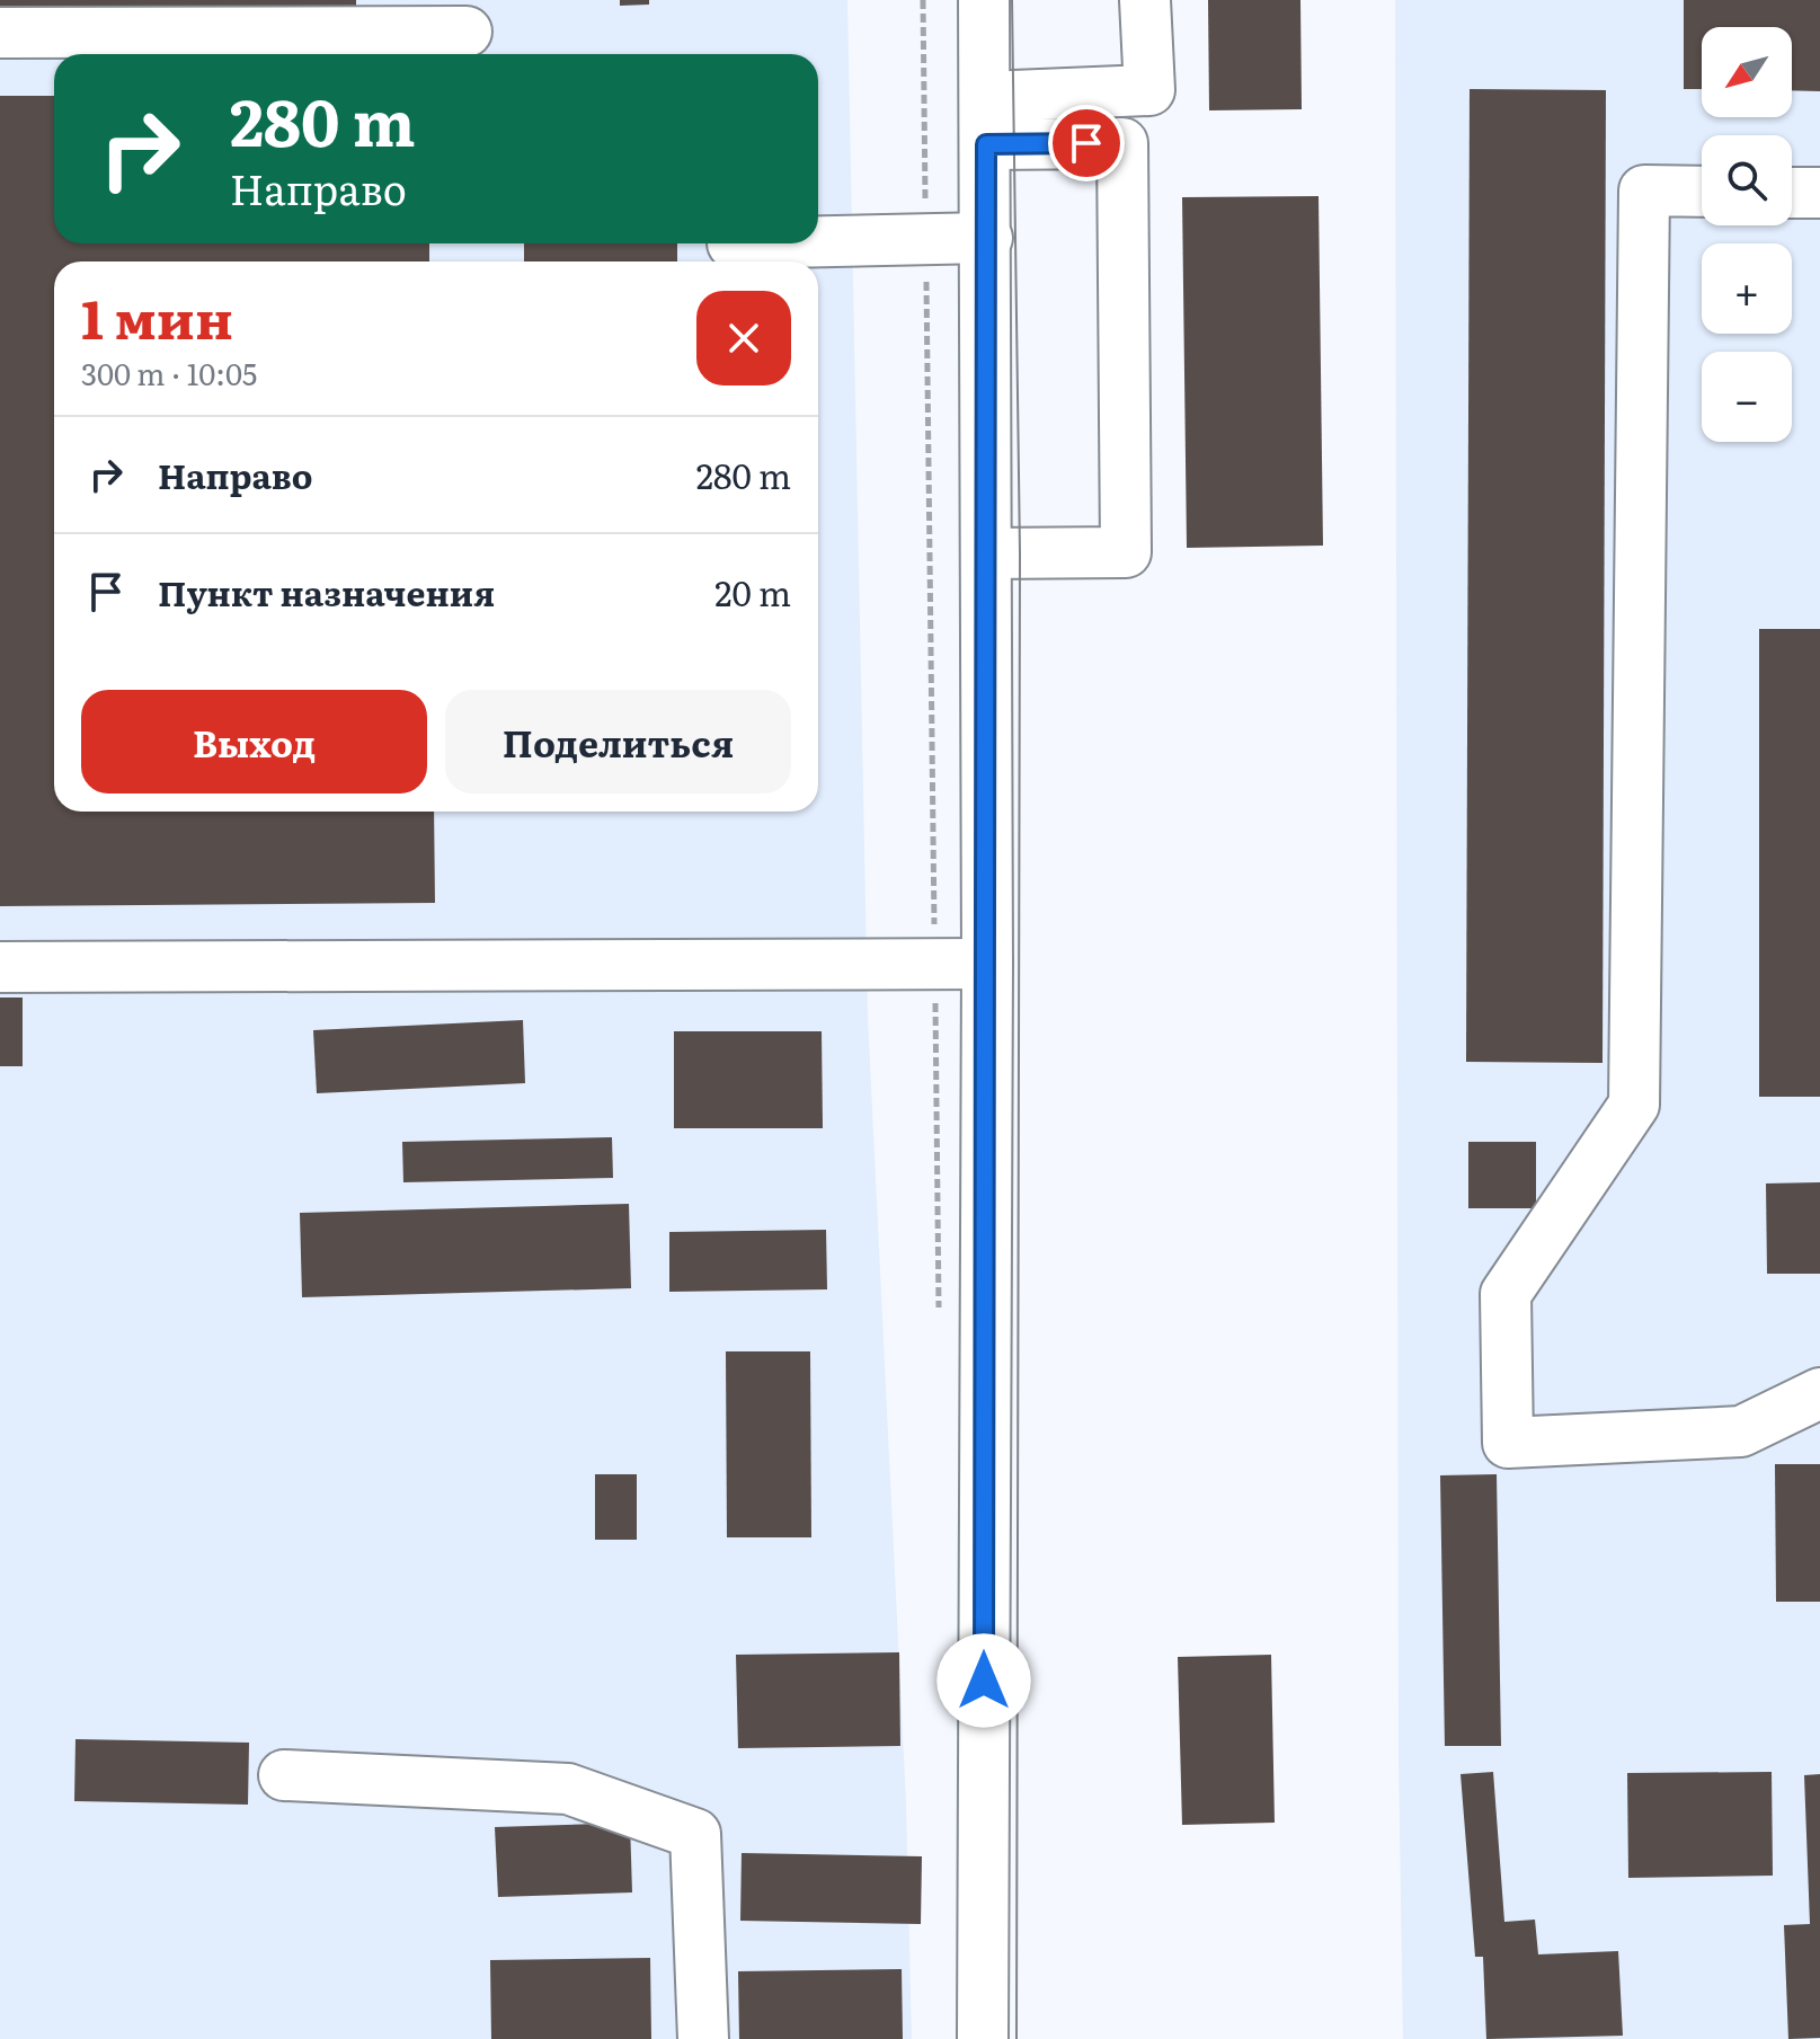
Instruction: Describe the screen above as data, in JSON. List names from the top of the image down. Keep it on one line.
{"north":"bottom left","page":{"map_buttons":["+","−"],"turn":["280 m","Направо"],"heading":["1 мин","300 m · 10:05"],"list":[{"name":"Направо","value":"280 m"},{"name":"Пункт назначения","value":"20 m"}],"buttons":["Выход","Поделиться"]}}
